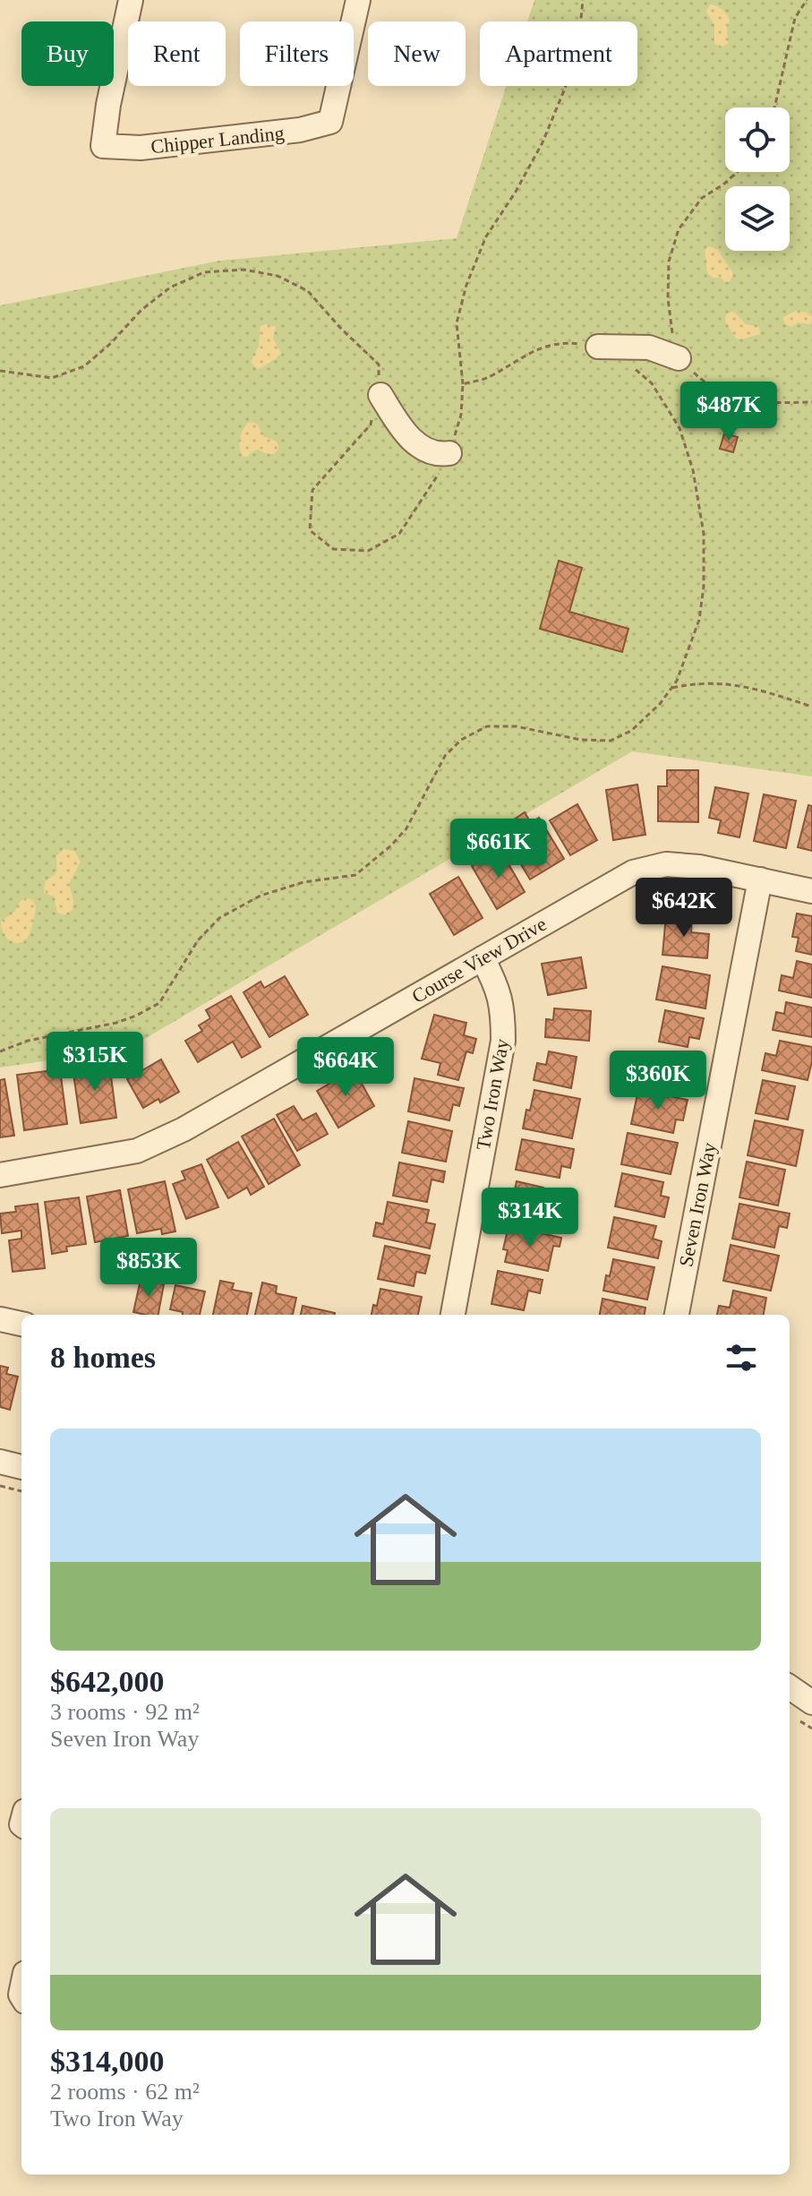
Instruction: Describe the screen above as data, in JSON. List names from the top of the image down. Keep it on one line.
{"streets":{"street":["Chipper Landing","Course View Drive","Two Iron Way","Seven Iron Way"]},"crossings":[["Course View Drive","Two Iron Way"],["Course View Drive","Seven Iron Way"]],"page":{"chip":["Buy","Rent","Filters","New","Apartment"],"price":["$487K","$661K","$642K","$315K","$664K","$360K","$314K","$853K"],"heading":"8 homes","list":[{"name":"$642,000","note":"3 rooms · 92 m² · Seven Iron Way"},{"name":"$314,000","note":"2 rooms · 62 m² · Two Iron Way"}]}}
